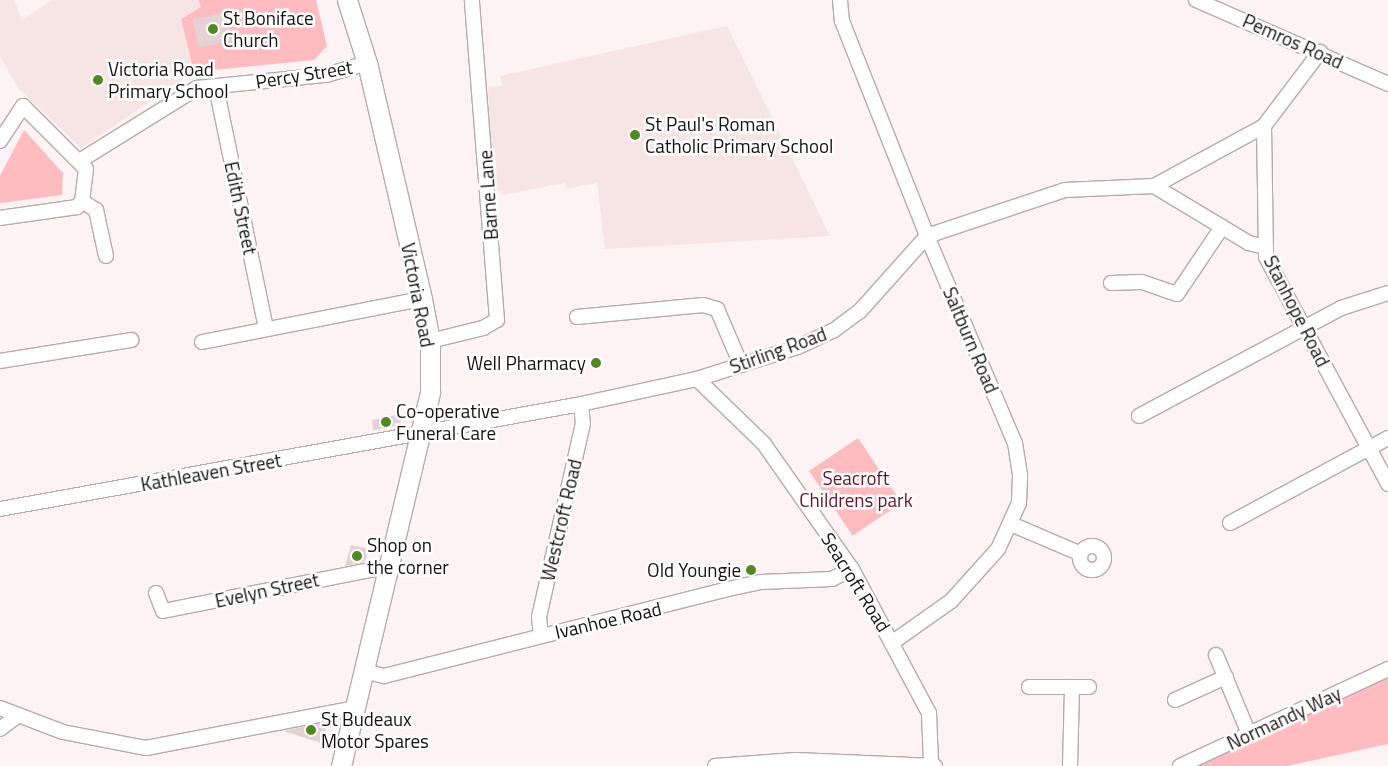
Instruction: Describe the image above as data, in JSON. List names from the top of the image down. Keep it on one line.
{"streets":{"street":["Pemros Road","Percy Street","Barne Lane","Edith Street","Victoria Road","Stanhope Road","Saltburn Road","Stirling Road","Kathleaven Street","Westcroft Road","Seacroft Road","Evelyn Street","Ivanhoe Road","Normandy Way"]},"crossings":[["Percy Street","Edith Street"],["Percy Street","Victoria Road"],["Barne Lane","Victoria Road"],["Victoria Road","Stirling Road"],["Victoria Road","Kathleaven Street"],["Victoria Road","Evelyn Street"],["Victoria Road","Ivanhoe Road"],["Stanhope Road","Stirling Road"],["Saltburn Road","Stirling Road"],["Saltburn Road","Seacroft Road"],["Stirling Road","Kathleaven Street"],["Stirling Road","Westcroft Road"],["Stirling Road","Seacroft Road"],["Westcroft Road","Ivanhoe Road"],["Seacroft Road","Ivanhoe Road"]],"parks":["Seacroft Childrens park"],"places":["St Boniface Church","Victoria Road Primary School","St Paul's Roman Catholic Primary School","Well Pharmacy","Co-operative Funeral Care","Shop on the corner","Old Youngie","St Budeaux Motor Spares"]}
